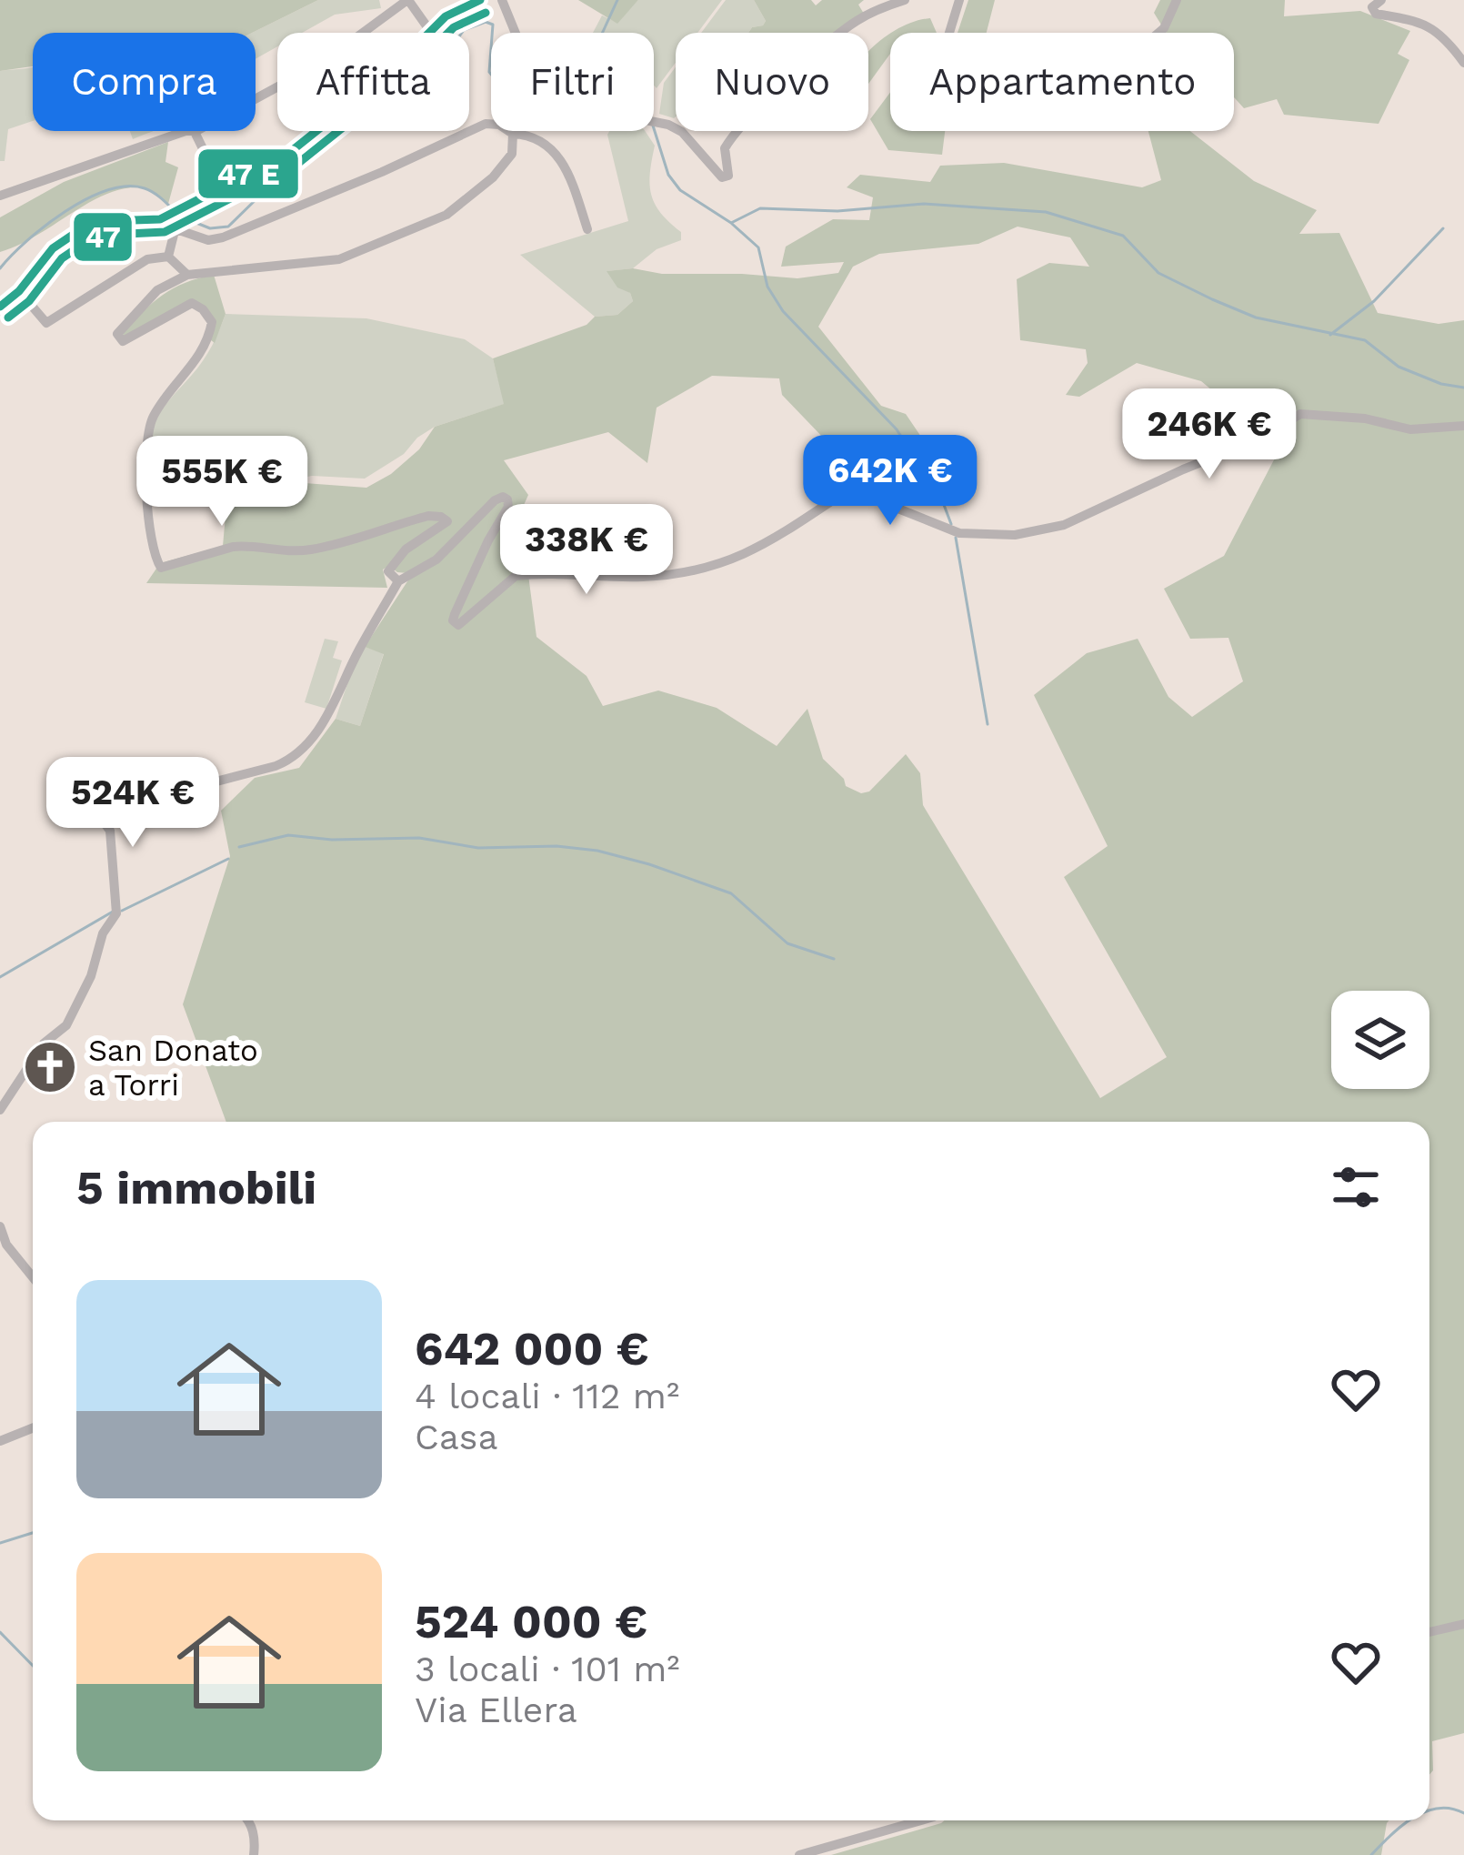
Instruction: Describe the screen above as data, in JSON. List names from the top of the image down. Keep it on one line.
{"places":{"church":["San Donato a Torri"]},"lines":["transit line 47"],"page":{"chip":["Compra","Affitta","Filtri","Nuovo","Appartamento"],"price":["246K €","642K €","555K €","338K €","524K €"],"heading":"5 immobili","list":[{"name":"642 000 €","note":"4 locali · 112 m² · Casa"},{"name":"524 000 €","note":"3 locali · 101 m² · Via Ellera"}]}}
